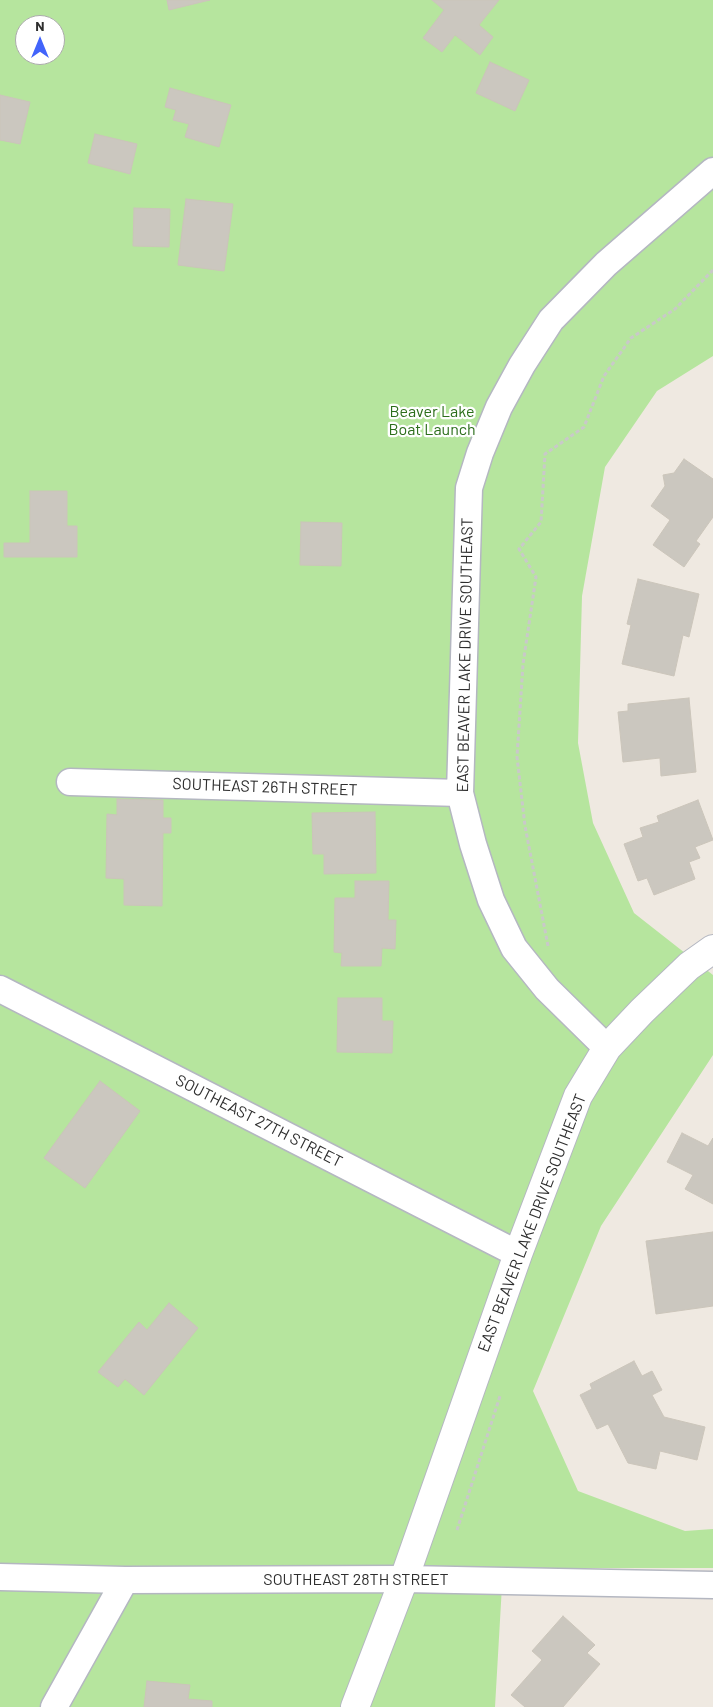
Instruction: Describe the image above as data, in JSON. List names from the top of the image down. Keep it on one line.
{"streets":{"street":["EAST BEAVER LAKE DRIVE SOUTHEAST","SOUTHEAST 26TH STREET","SOUTHEAST 27TH STREET","SOUTHEAST 28TH STREET"]},"crossings":[["EAST BEAVER LAKE DRIVE SOUTHEAST","SOUTHEAST 26TH STREET"],["EAST BEAVER LAKE DRIVE SOUTHEAST","SOUTHEAST 27TH STREET"],["EAST BEAVER LAKE DRIVE SOUTHEAST","SOUTHEAST 28TH STREET"]],"parks":["Beaver Lake Boat Launch"],"north":"top"}
